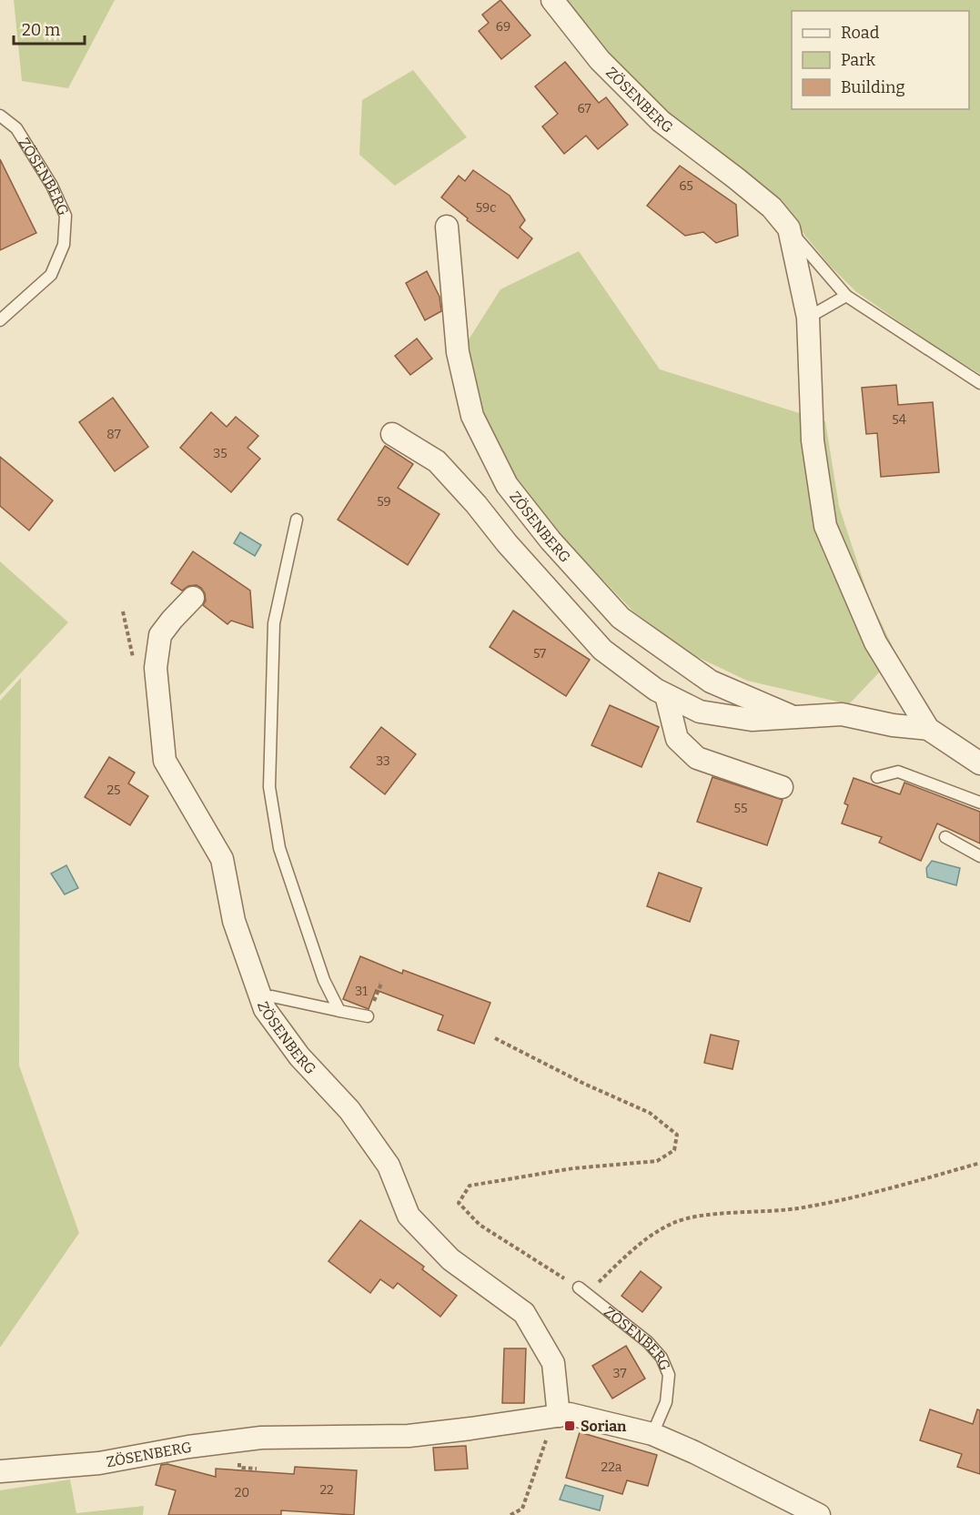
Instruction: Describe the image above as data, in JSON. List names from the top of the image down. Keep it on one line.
{"streets":{"street":["ZÖSENBERG"]},"places":{"transit":["Sorian"]},"house_numbers":["69","67","65","59c","54","87","35","59","57","33","25","55","31","37","22a","22","20"],"legend":["Road","Park","Building"],"scale_bar":"20 m"}
